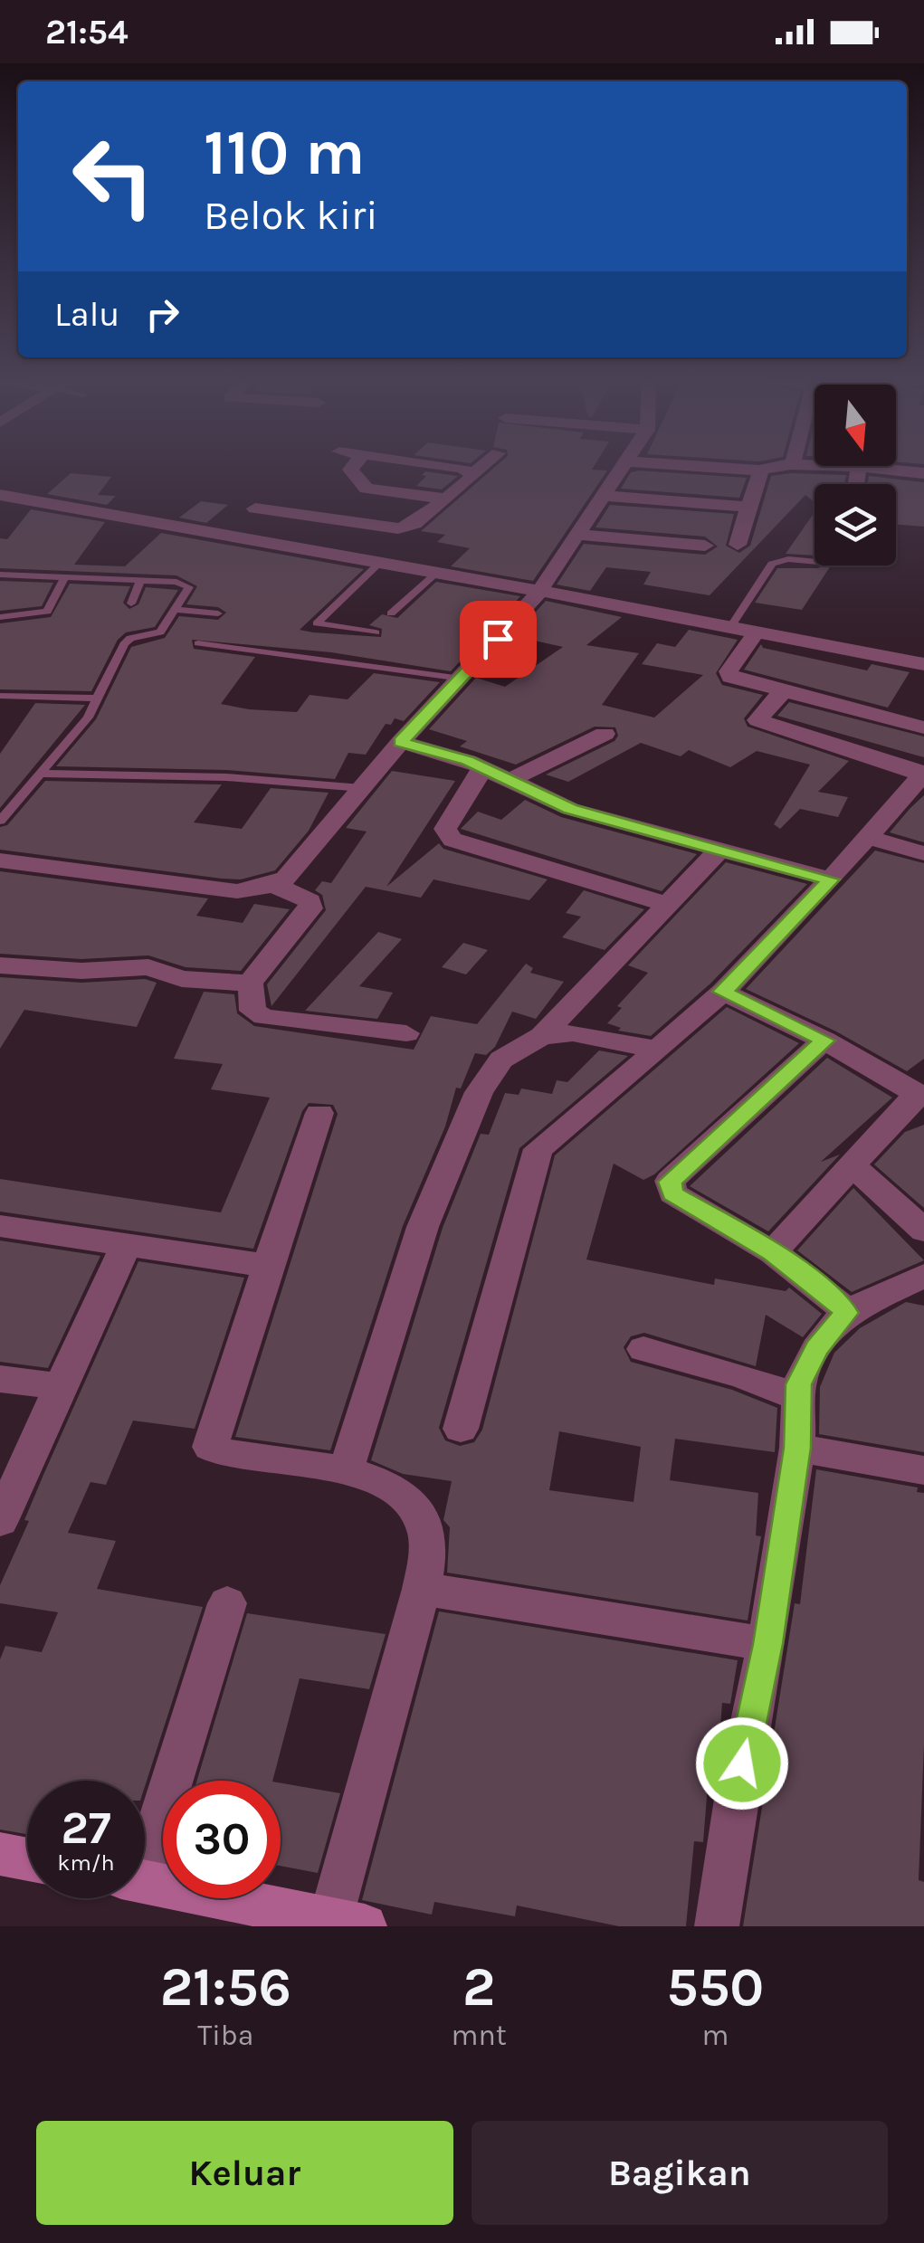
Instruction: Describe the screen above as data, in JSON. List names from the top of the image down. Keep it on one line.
{"north":"bottom","page":{"status":"21:54","turn":["110 m","Belok kiri"],"then":"Lalu","speed":"27 km/h","limit":"30","eta":["21:56","Tiba","2","mnt","550","m"],"buttons":["Keluar","Bagikan"]}}
